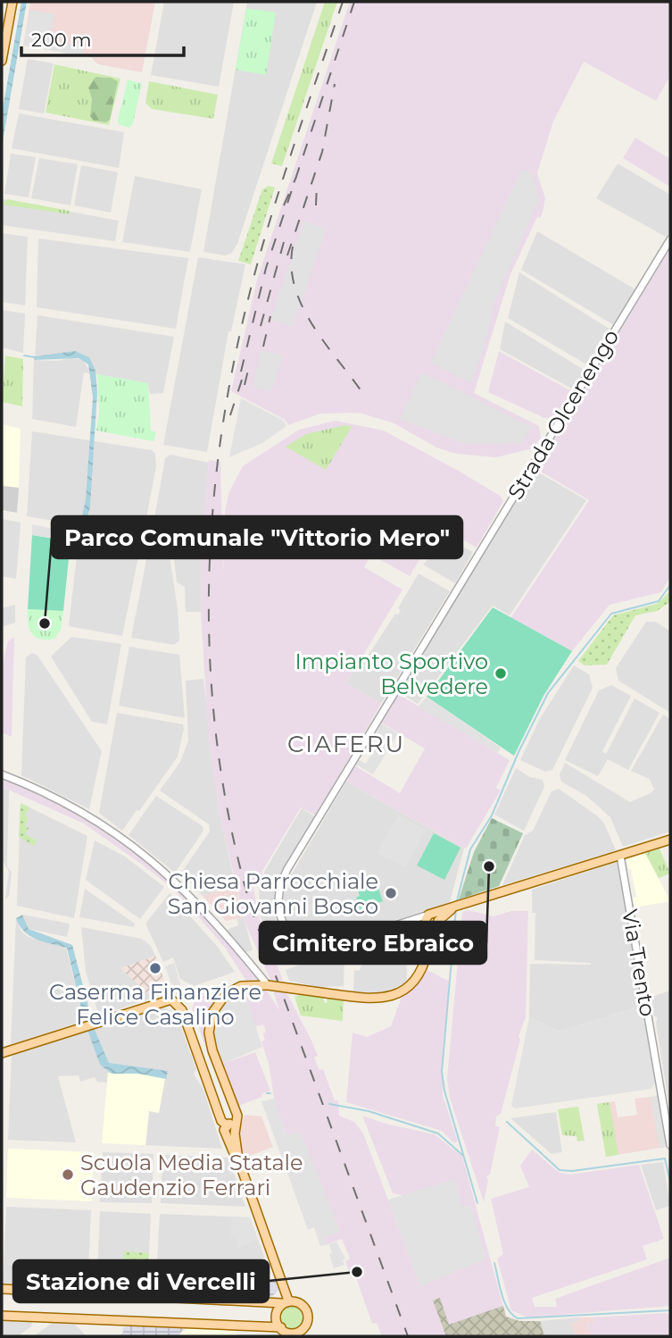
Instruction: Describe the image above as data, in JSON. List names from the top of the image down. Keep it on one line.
{"streets":{"street":["Strada Olcenengo","Via Trento"]},"districts":["CIAFERU"],"places":["Parco Comunale \"Vittorio Mero\"","Impianto Sportivo Belvedere","Cimitero Ebraico","Chiesa Parrocchiale San Giovanni Bosco","Caserma Finanziere Felice Casalino","Scuola Media Statale Gaudenzio Ferrari","Stazione di Vercelli"],"scale_bar":"200 m"}
